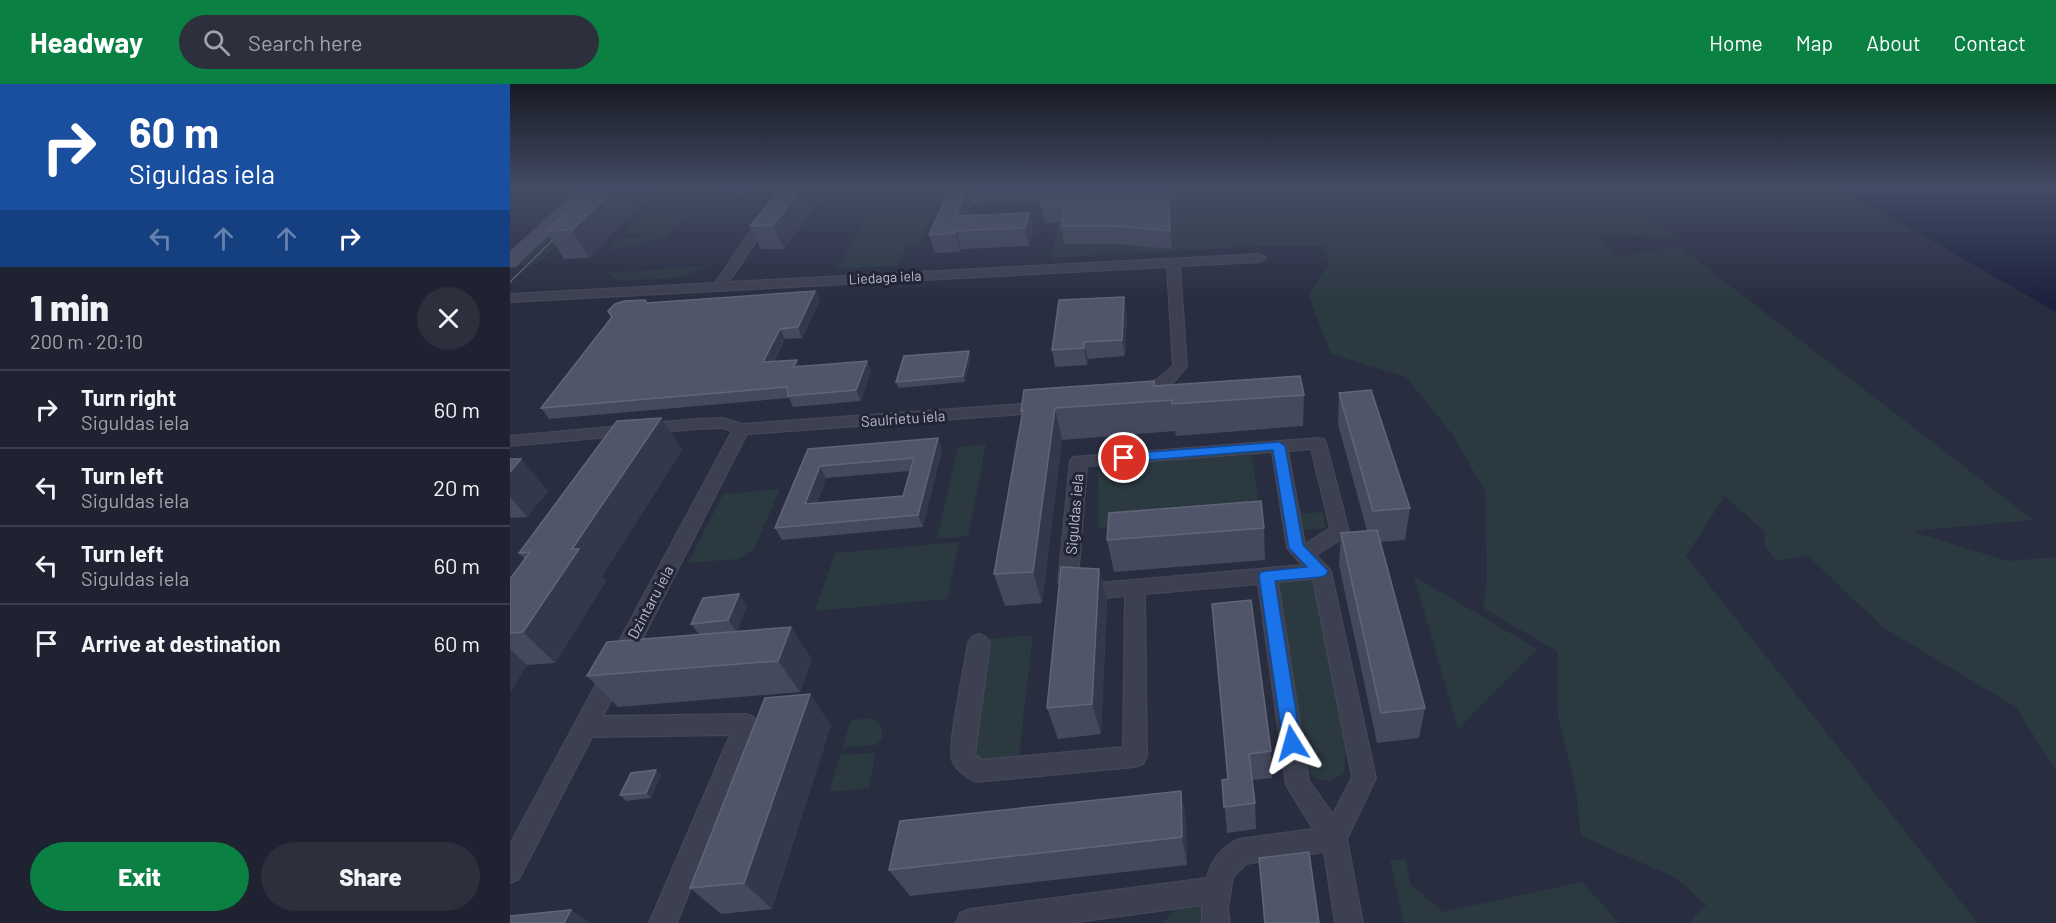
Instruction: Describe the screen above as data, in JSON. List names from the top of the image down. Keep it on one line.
{"streets":{"street":["Liedaga iela","Saulrietu iela","Siguldas iela","Dzintaru iela"]},"crossings":[["Saulrietu iela","Dzintaru iela"]],"page":{"header":"Headway","search":"Search here","nav":["Home","Map","About","Contact"],"turn":["60 m","Siguldas iela"],"heading":["1 min","200 m · 20:10"],"list":[{"name":"Turn right","note":"Siguldas iela","value":"60 m"},{"name":"Turn left","note":"Siguldas iela","value":"20 m"},{"name":"Turn left","note":"Siguldas iela","value":"60 m"},{"name":"Arrive at destination","value":"60 m"}],"buttons":["Exit","Share"]}}
